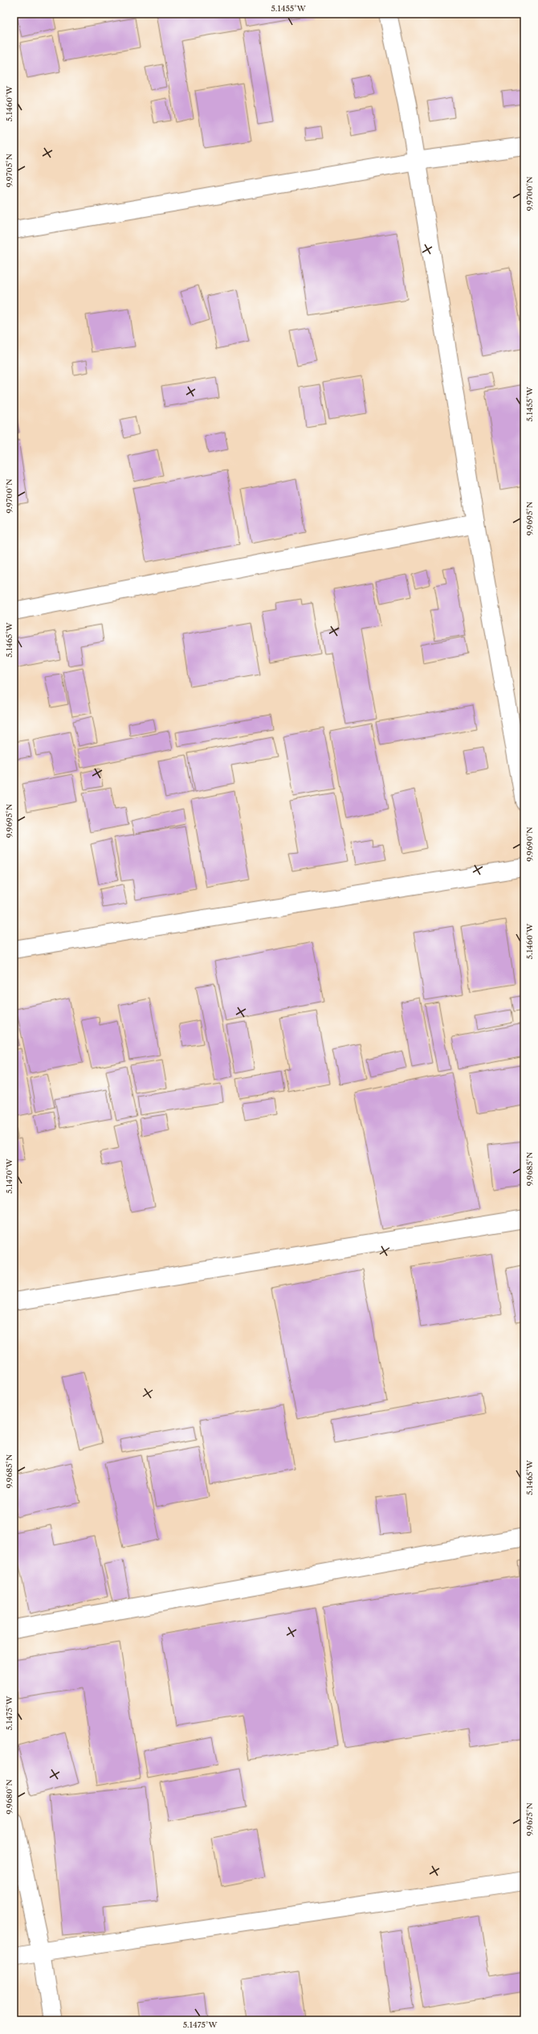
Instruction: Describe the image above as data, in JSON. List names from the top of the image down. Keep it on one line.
{"coordinates":["5.1455°W","5.1460°W","9.9705°N","9.9700°N","9.9695°N","5.1465°W","9.9690°N","9.9685°N","5.1470°W","5.1475°W","9.9680°N","9.9675°N"]}
